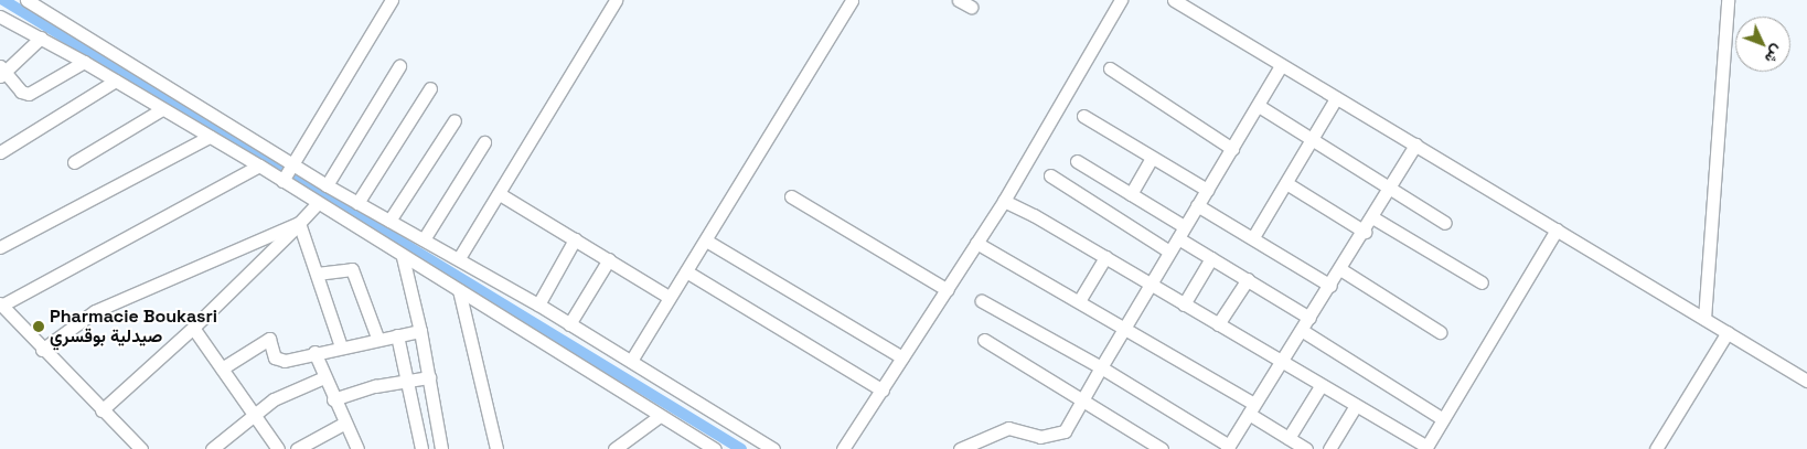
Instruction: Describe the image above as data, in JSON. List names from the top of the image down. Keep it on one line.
{"places":["Pharmacie Boukasri صيدلية بوقسري"],"north":"bottom right"}
